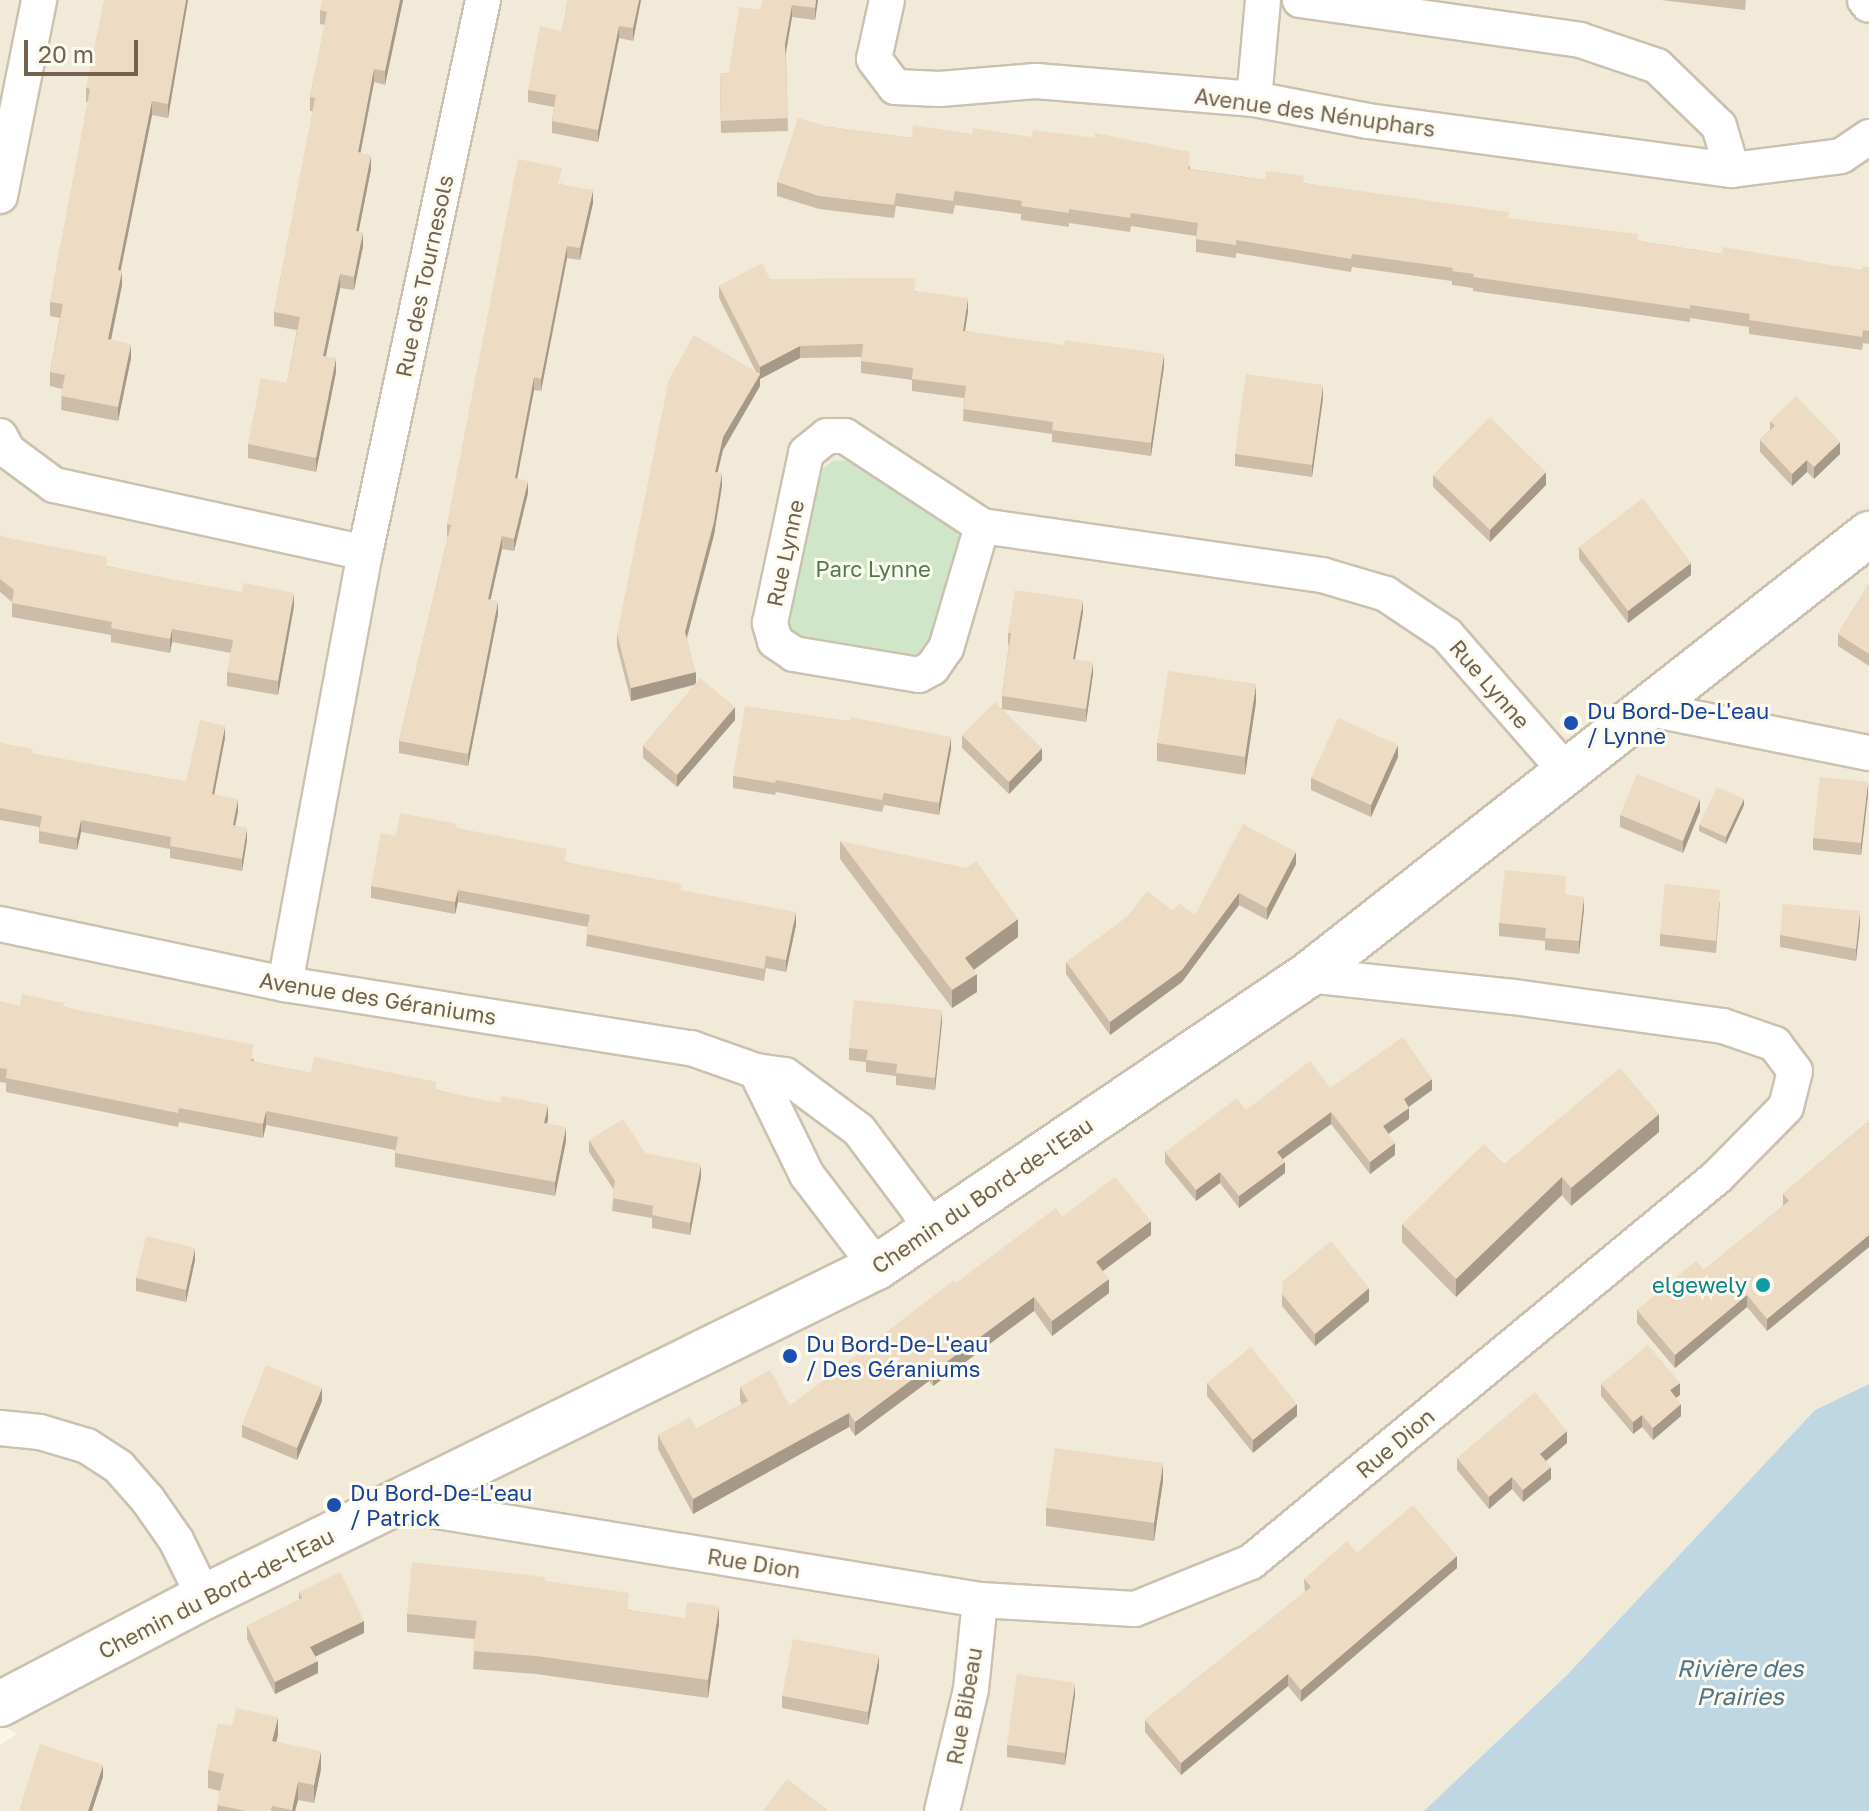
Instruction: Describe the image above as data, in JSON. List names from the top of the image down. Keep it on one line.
{"streets":{"street":["Avenue des Nénuphars","Rue des Tournesols","Rue Lynne","Avenue des Géraniums","Chemin du Bord-de-l'Eau","Rue Dion","Rue Bibeau"]},"crossings":[["Rue des Tournesols","Avenue des Géraniums"],["Rue Lynne","Chemin du Bord-de-l'Eau"],["Avenue des Géraniums","Chemin du Bord-de-l'Eau"],["Chemin du Bord-de-l'Eau","Rue Dion"],["Rue Dion","Rue Bibeau"]],"water":["Rivière des Prairies"],"parks":["Parc Lynne"],"places":["Du Bord-De-L'eau / Lynne","elgewely","Du Bord-De-L'eau / Des Géraniums","Du Bord-De-L'eau / Patrick"],"scale_bar":"20 m"}
